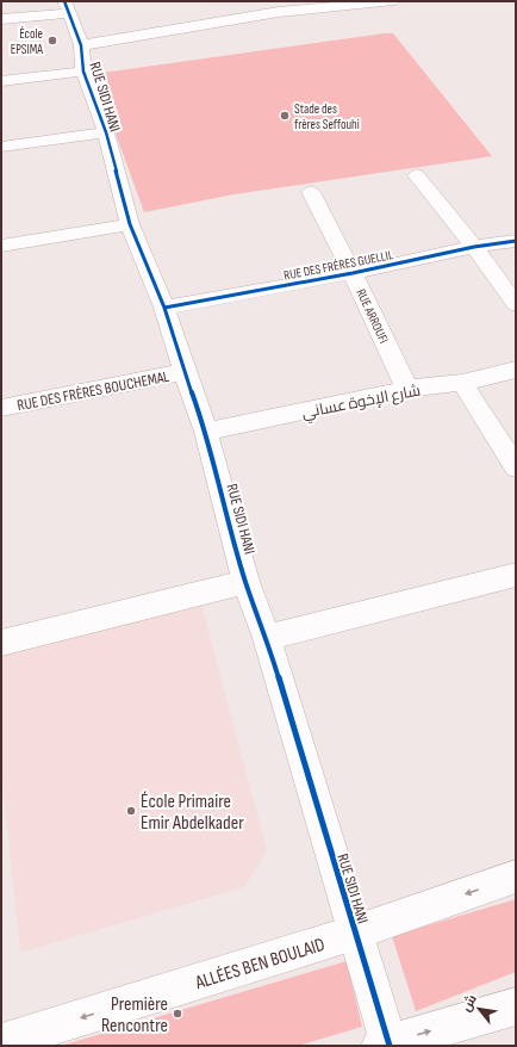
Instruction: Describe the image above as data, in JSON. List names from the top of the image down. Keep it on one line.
{"streets":{"street":["RUE SIDI HANI","RUE DES FRÉRES GUELLIL","RUE ARROUFI","RUE DES FRÈRES BOUCHEMAL","شارع الإخوة عساني","ALLÉES BEN BOULAID"]},"crossings":[["RUE SIDI HANI","RUE DES FRÉRES GUELLIL"],["RUE SIDI HANI","RUE DES FRÈRES BOUCHEMAL"],["RUE SIDI HANI","شارع الإخوة عساني"],["RUE SIDI HANI","ALLÉES BEN BOULAID"],["RUE DES FRÉRES GUELLIL","RUE ARROUFI"],["RUE ARROUFI","شارع الإخوة عساني"]],"one_way":["ALLÉES BEN BOULAID"],"places":["École EPSIMA","Stade des frères Seffouhi","École Primaire Emir Abdelkader","Première Rencontre"],"north":"top left"}
